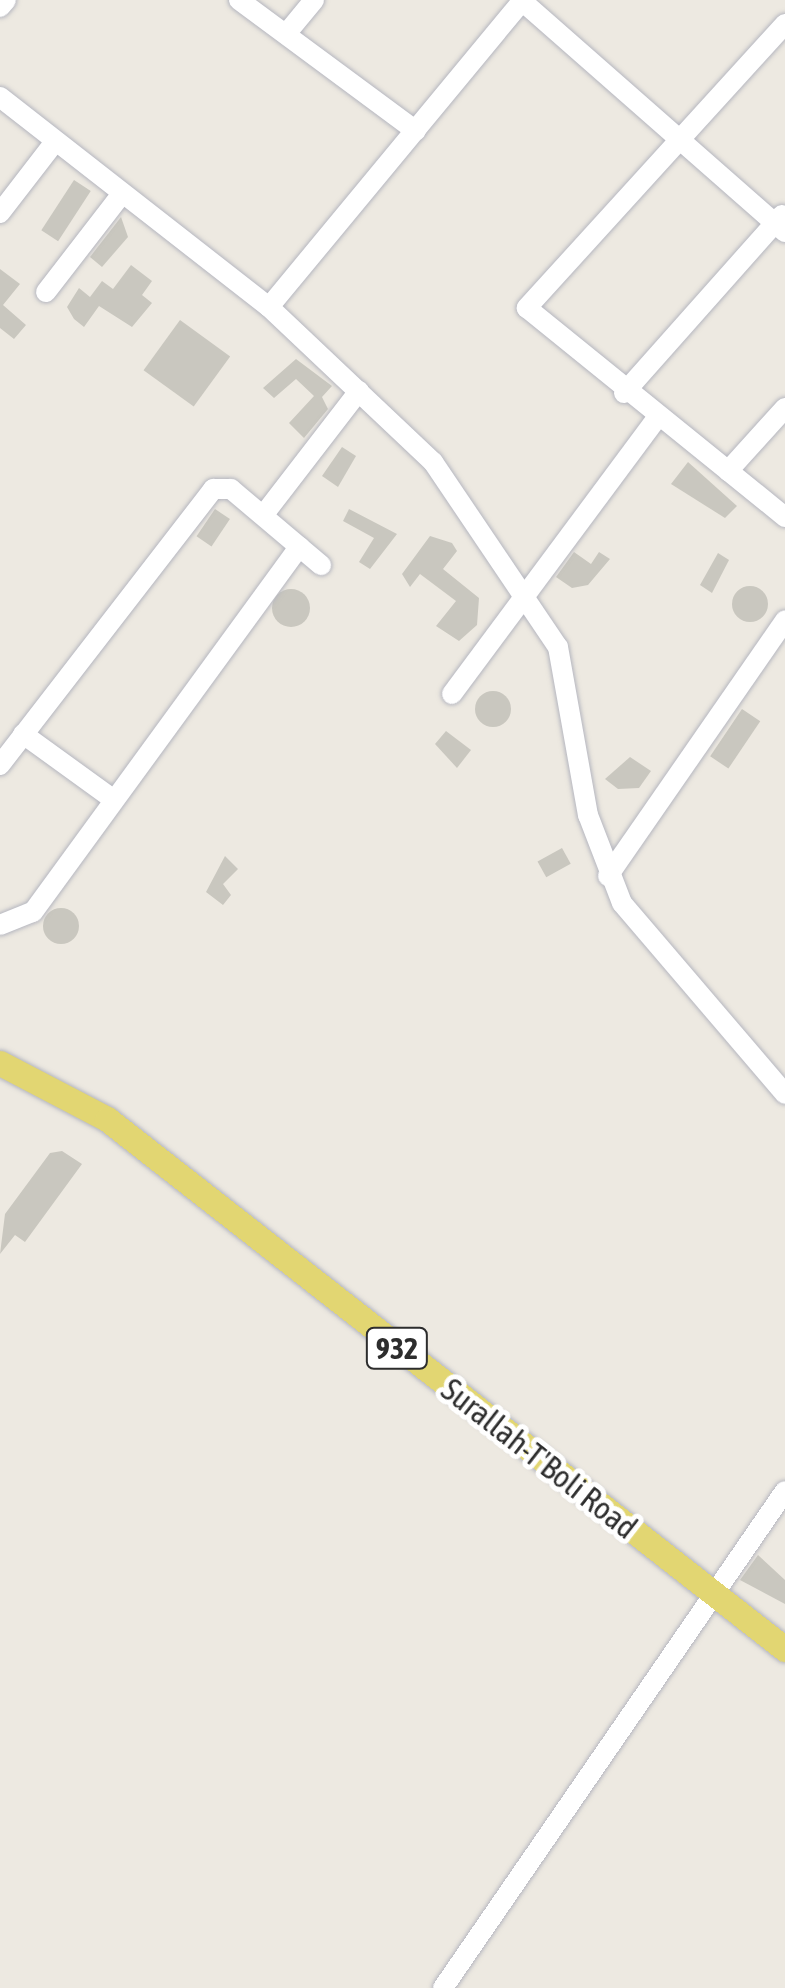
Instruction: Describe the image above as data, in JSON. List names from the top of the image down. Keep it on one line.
{"streets":{"main road":["932","Surallah-T'Boli Road"]}}
